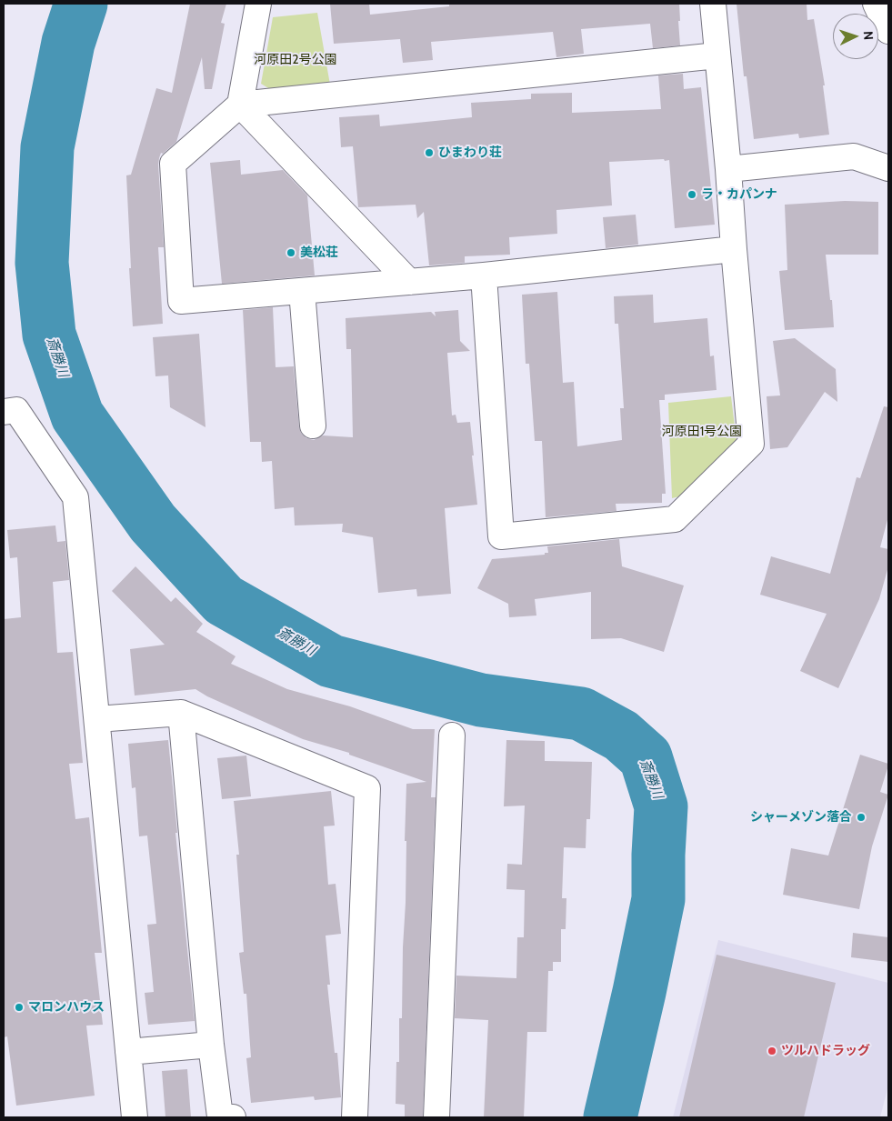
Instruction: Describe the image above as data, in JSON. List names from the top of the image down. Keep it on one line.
{"water":["斎勝川"],"parks":["河原田2号公園","河原田1号公園"],"places":["ひまわり荘","ラ・カパンナ","美松荘","シャーメゾン落合","マロンハウス","ツルハドラッグ"],"north":"right"}
